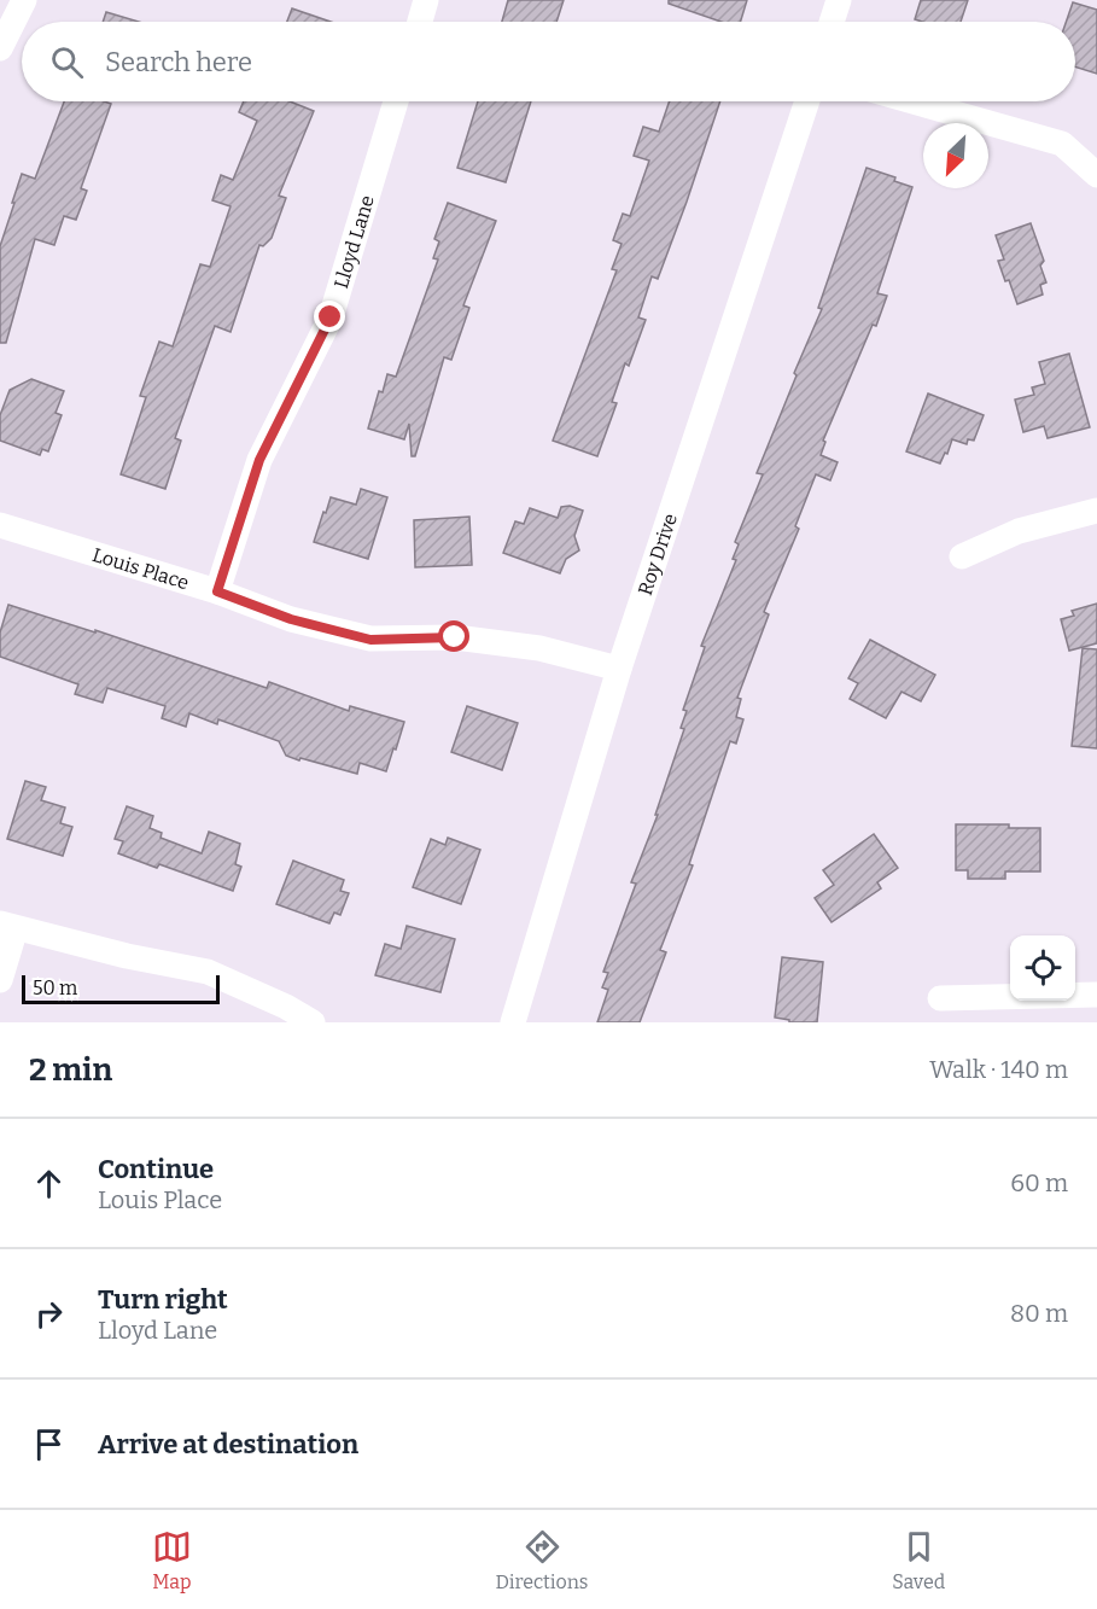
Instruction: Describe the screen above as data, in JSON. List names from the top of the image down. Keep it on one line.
{"streets":{"street":["Lloyd Lane","Roy Drive","Louis Place"]},"crossings":[["Lloyd Lane","Louis Place"],["Roy Drive","Louis Place"]],"scale_bar":"50 m","north":"bottom left","page":{"search":"Search here","scale":"50 m","heading":["2 min","Walk · 140 m"],"list":[["Continue","Louis Place","60 m"],["Turn right","Lloyd Lane","80 m"],"Arrive at destination"],"nav":["Map","Directions","Saved"]}}
